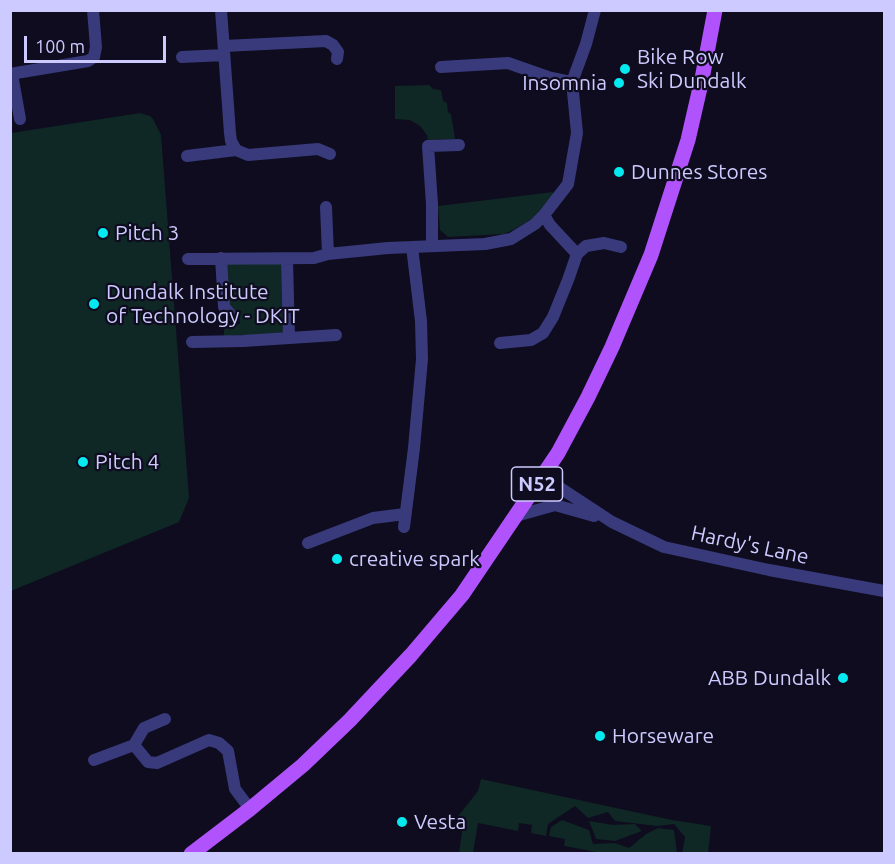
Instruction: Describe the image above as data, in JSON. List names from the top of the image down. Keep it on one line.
{"streets":{"main road":["N52"],"street":["Hardy's Lane"]},"crossings":[["N52","Hardy's Lane"]],"places":["Bike Row Ski Dundalk","Insomnia","Dunnes Stores","Pitch 3","Dundalk Institute of Technology - DKIT","Pitch 4","creative spark","ABB Dundalk","Horseware","Vesta"],"scale_bar":"100 m"}
